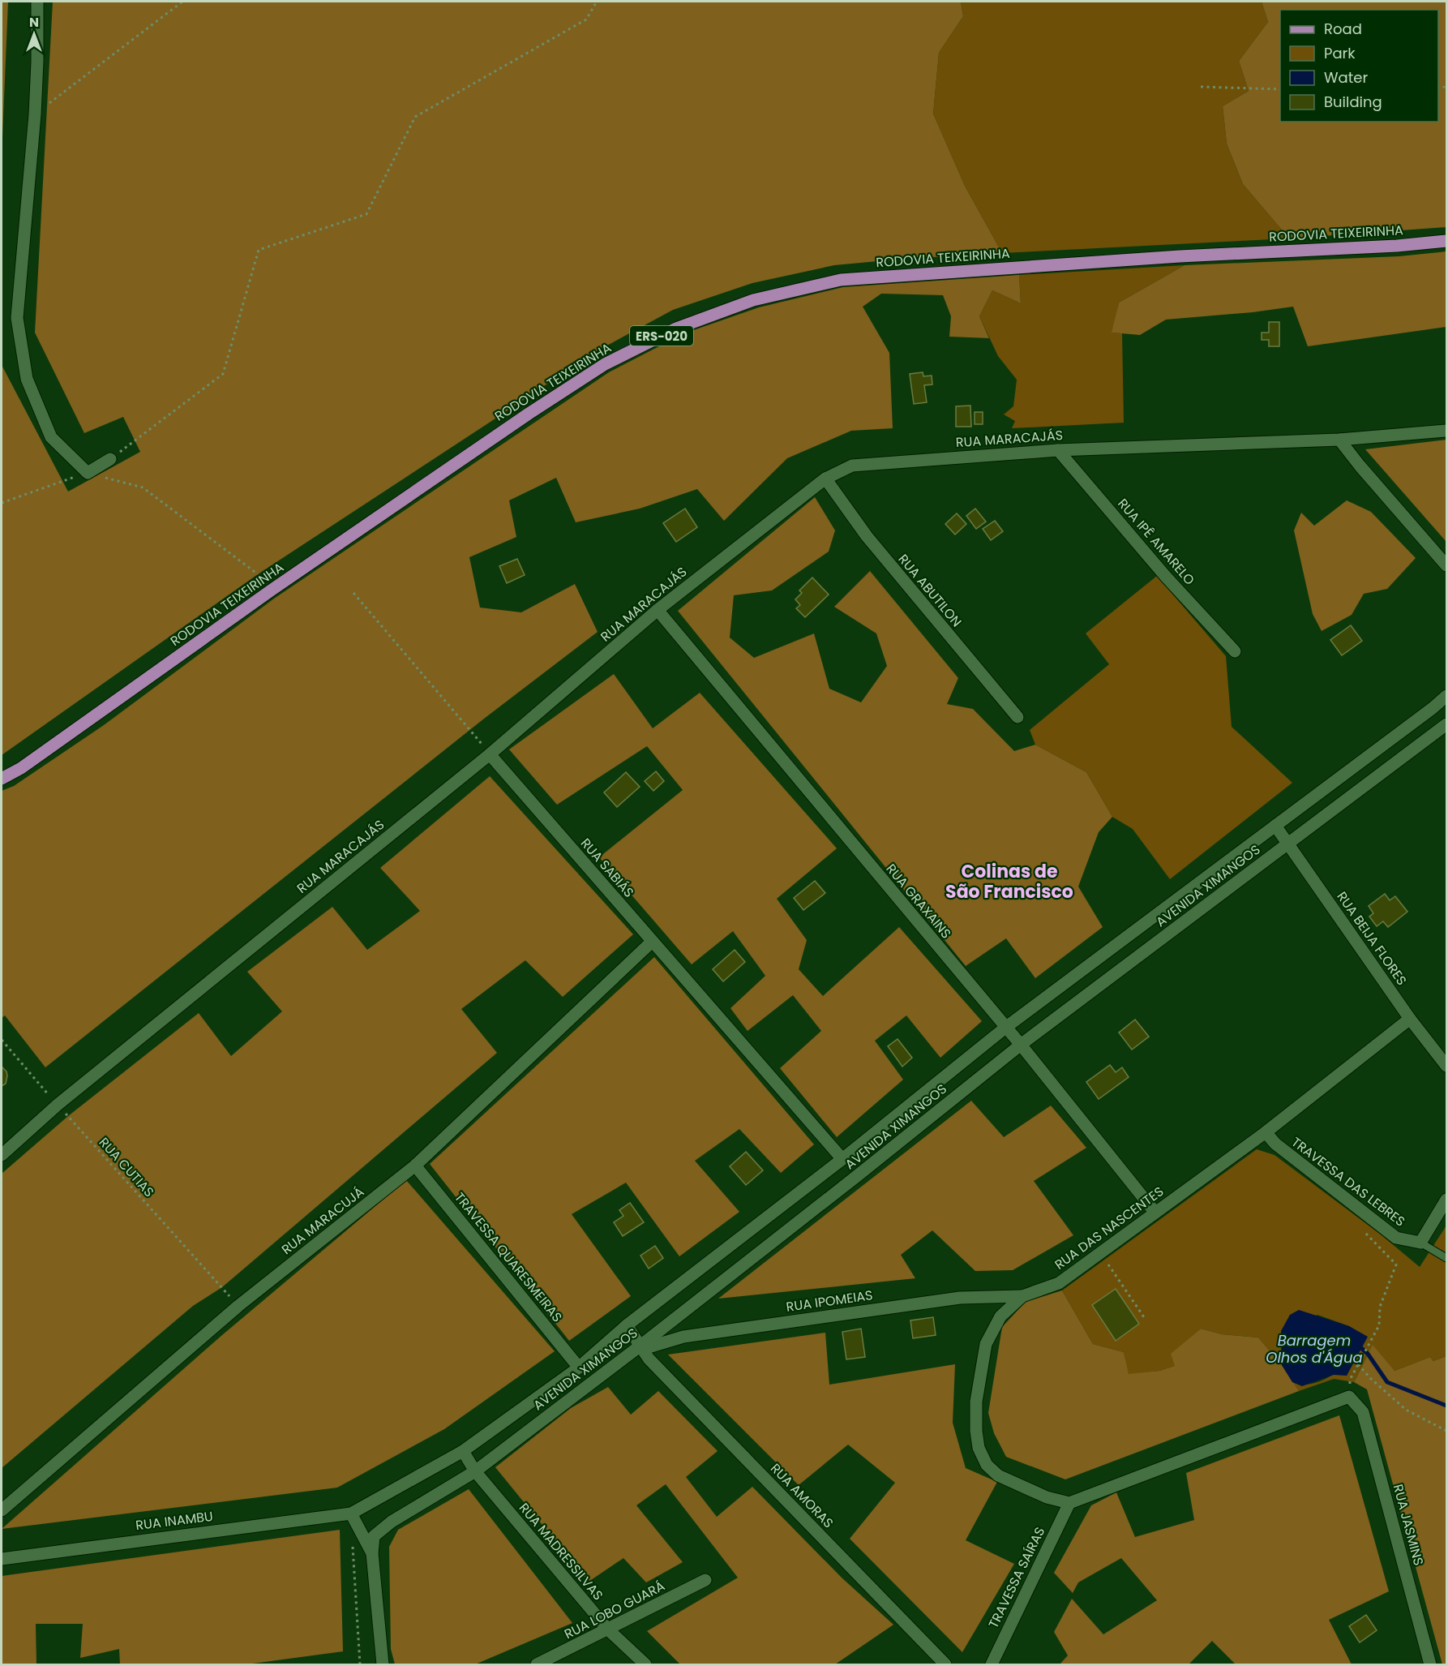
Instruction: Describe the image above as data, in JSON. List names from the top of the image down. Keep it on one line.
{"streets":{"main road":["RODOVIA TEIXEIRINHA","ERS-020"],"street":["RUA MARACAJÁS","RUA IPÊ AMARELO","RUA ABUTILON","RUA SABIÁS","AVENIDA XIMANGOS","RUA GRAXAINS","RUA BEIJA FLORES","TRAVESSA DAS LEBRES","RUA MARACUJÁ","RUA DAS NASCENTES","TRAVESSA QUARESMEIRAS","RUA IPOMEIAS","RUA AMORAS","RUA INAMBU","RUA JASMINS","RUA MADRESSILVAS","TRAVESSA SAÍRAS","RUA LOBO GUARÁ"],"path":["RUA CUTIAS"]},"crossings":[["RUA MARACAJÁS","RUA IPÊ AMARELO"],["RUA MARACAJÁS","RUA ABUTILON"],["RUA MARACAJÁS","RUA SABIÁS"],["RUA MARACAJÁS","RUA GRAXAINS"],["RUA MARACAJÁS","RUA CUTIAS"],["RUA SABIÁS","AVENIDA XIMANGOS"],["RUA SABIÁS","RUA MARACUJÁ"],["AVENIDA XIMANGOS","RUA GRAXAINS"],["AVENIDA XIMANGOS","RUA BEIJA FLORES"],["AVENIDA XIMANGOS","TRAVESSA QUARESMEIRAS"],["AVENIDA XIMANGOS","RUA IPOMEIAS"],["AVENIDA XIMANGOS","RUA AMORAS"],["AVENIDA XIMANGOS","RUA INAMBU"],["AVENIDA XIMANGOS","RUA MADRESSILVAS"],["RUA GRAXAINS","RUA DAS NASCENTES"],["RUA BEIJA FLORES","RUA DAS NASCENTES"],["RUA CUTIAS","RUA MARACUJÁ"],["TRAVESSA DAS LEBRES","RUA DAS NASCENTES"],["RUA MARACUJÁ","TRAVESSA QUARESMEIRAS"],["RUA DAS NASCENTES","RUA IPOMEIAS"],["RUA DAS NASCENTES","TRAVESSA SAÍRAS"],["RUA IPOMEIAS","RUA AMORAS"],["RUA MADRESSILVAS","RUA LOBO GUARÁ"]],"districts":["Colinas de São Francisco"],"water":["Barragem Olhos d'Água"],"legend":["Road","Park","Water","Building"],"north":"top"}
